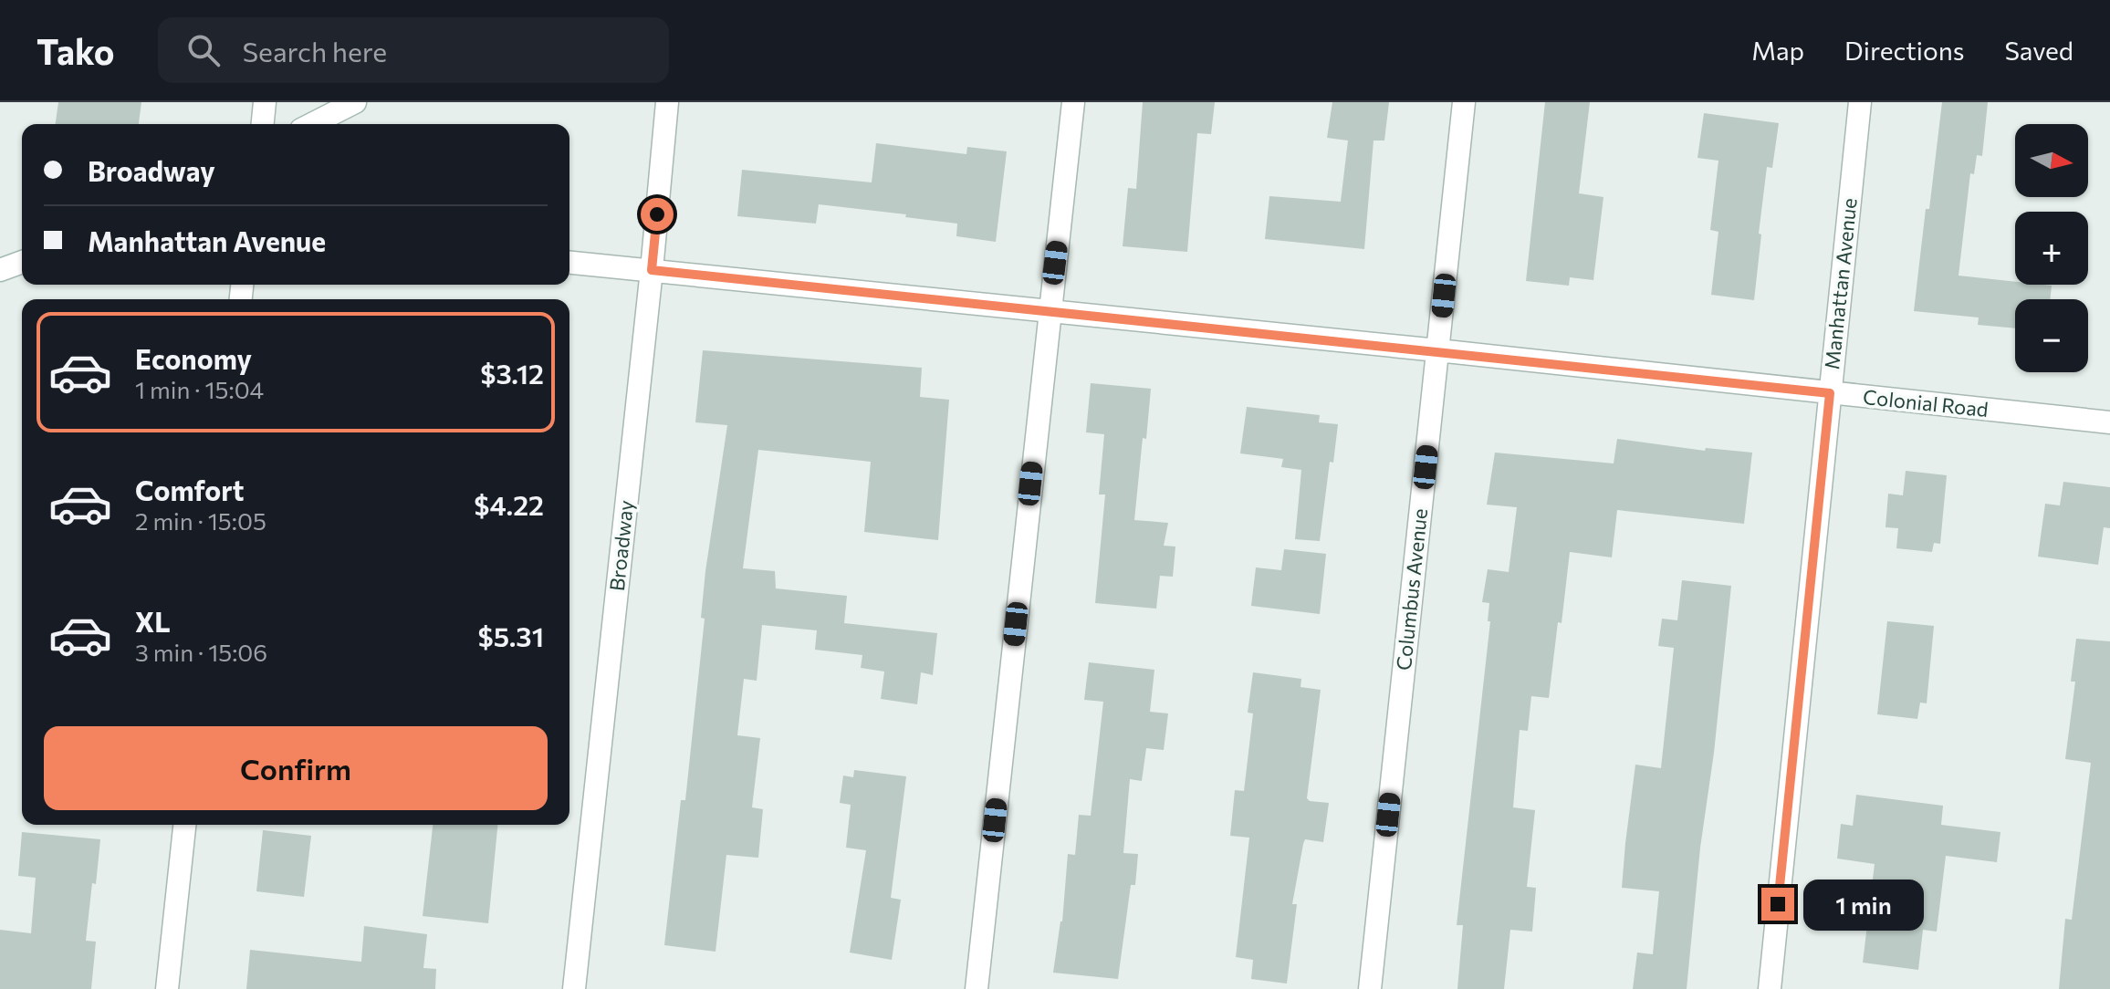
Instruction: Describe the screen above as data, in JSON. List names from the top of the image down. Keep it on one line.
{"streets":{"street":["Manhattan Avenue","Colonial Road","Broadway","Columbus Avenue"]},"crossings":[["Manhattan Avenue","Colonial Road"],["Colonial Road","Broadway"],["Colonial Road","Columbus Avenue"]],"north":"right","page":{"header":"Tako","search":"Search here","nav":["Map","Directions","Saved"],"map_buttons":["+","−"],"banner":["Broadway","Manhattan Avenue"],"list":[{"name":"Economy","note":"1 min · 15:04","value":"$3.12"},{"name":"Comfort","note":"2 min · 15:05","value":"$4.22"},{"name":"XL","note":"3 min · 15:06","value":"$5.31"}],"buttons":"Confirm","bubble":"1 min"}}
